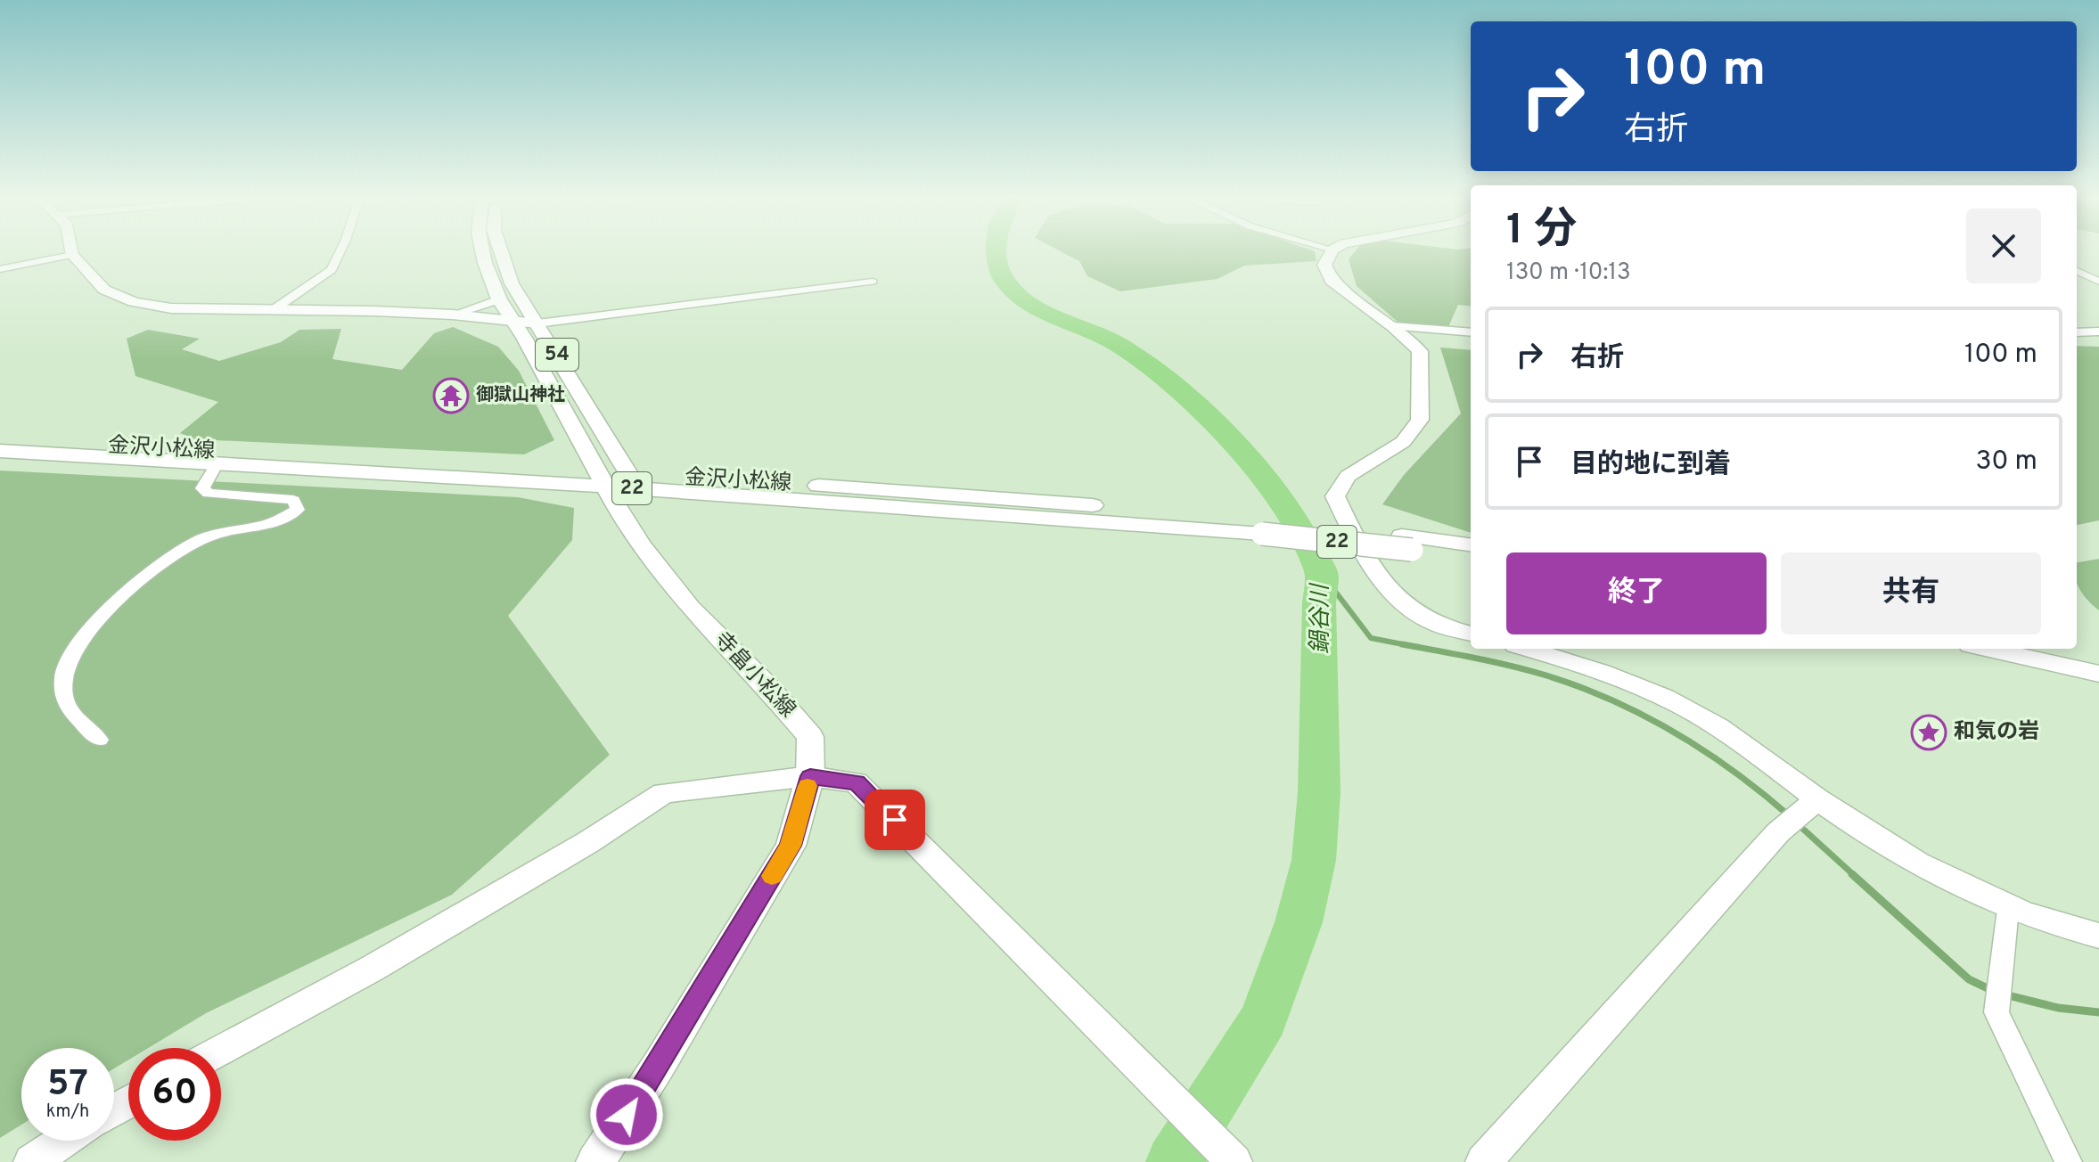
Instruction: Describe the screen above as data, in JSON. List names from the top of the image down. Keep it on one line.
{"streets":{"main road":["54","金沢小松線","22","寺畠小松線"]},"crossings":[["金沢小松線","寺畠小松線"]],"water":["鍋谷川"],"places":{"temple":["御獄山神社"],"place":["和気の岩"]},"page":{"turn":["100 m","右折"],"heading":["1 分","130 m · 10:13"],"list":[{"name":"右折","value":"100 m"},{"name":"目的地に到着","value":"30 m"}],"buttons":["終了","共有"],"speed":"57 km/h","limit":"60"}}
